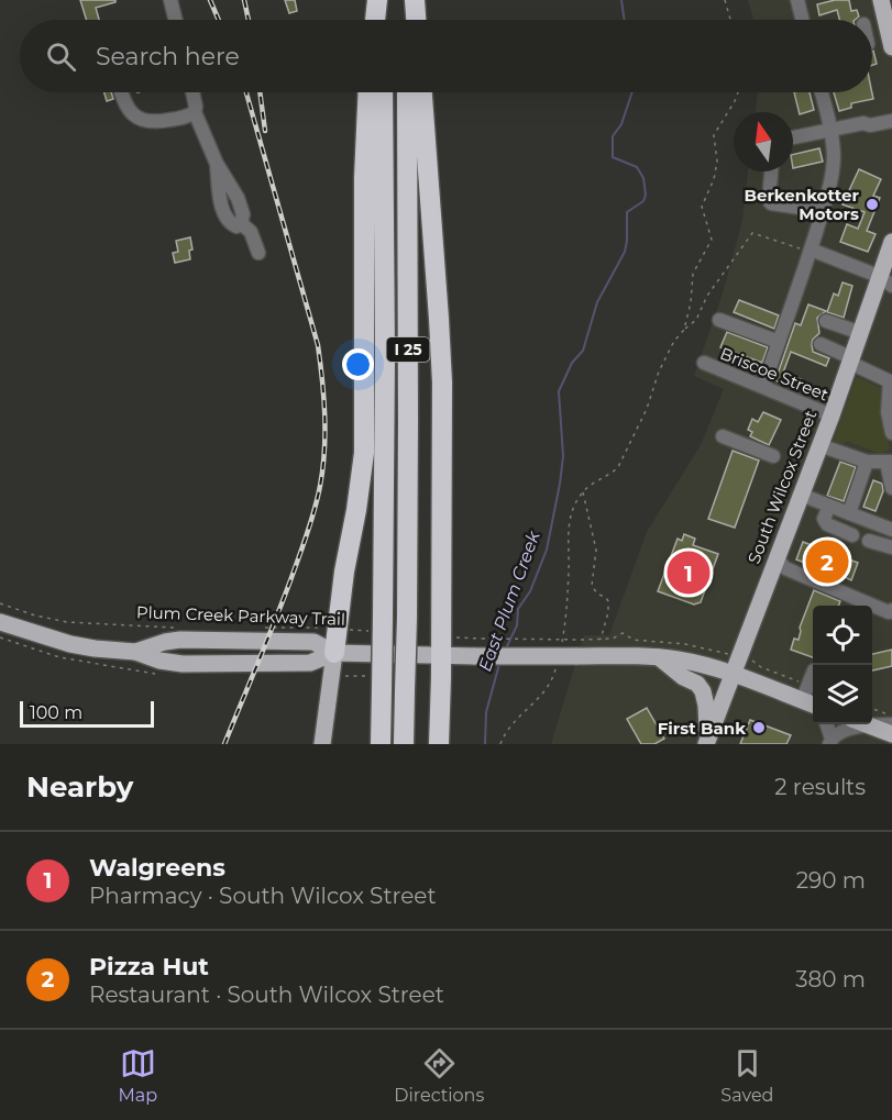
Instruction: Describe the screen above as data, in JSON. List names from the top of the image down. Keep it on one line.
{"streets":{"highway":["I 25"],"main road":["South Wilcox Street"],"street":["Briscoe Street"],"path":["Plum Creek Parkway Trail"]},"crossings":[["I 25","Plum Creek Parkway Trail"],["Briscoe Street","South Wilcox Street"]],"water":["East Plum Creek"],"places":["Berkenkotter Motors","First Bank"],"scale_bar":"100 m","north":"top","page":{"search":"Search here","pins":["2","1"],"scale":"100 m","heading":["Nearby","2 results"],"list":[{"mark":"1","name":"Walgreens","note":"Pharmacy · South Wilcox Street","value":"290 m"},{"mark":"2","name":"Pizza Hut","note":"Restaurant · South Wilcox Street","value":"380 m"}],"nav":["Map","Directions","Saved"]}}
